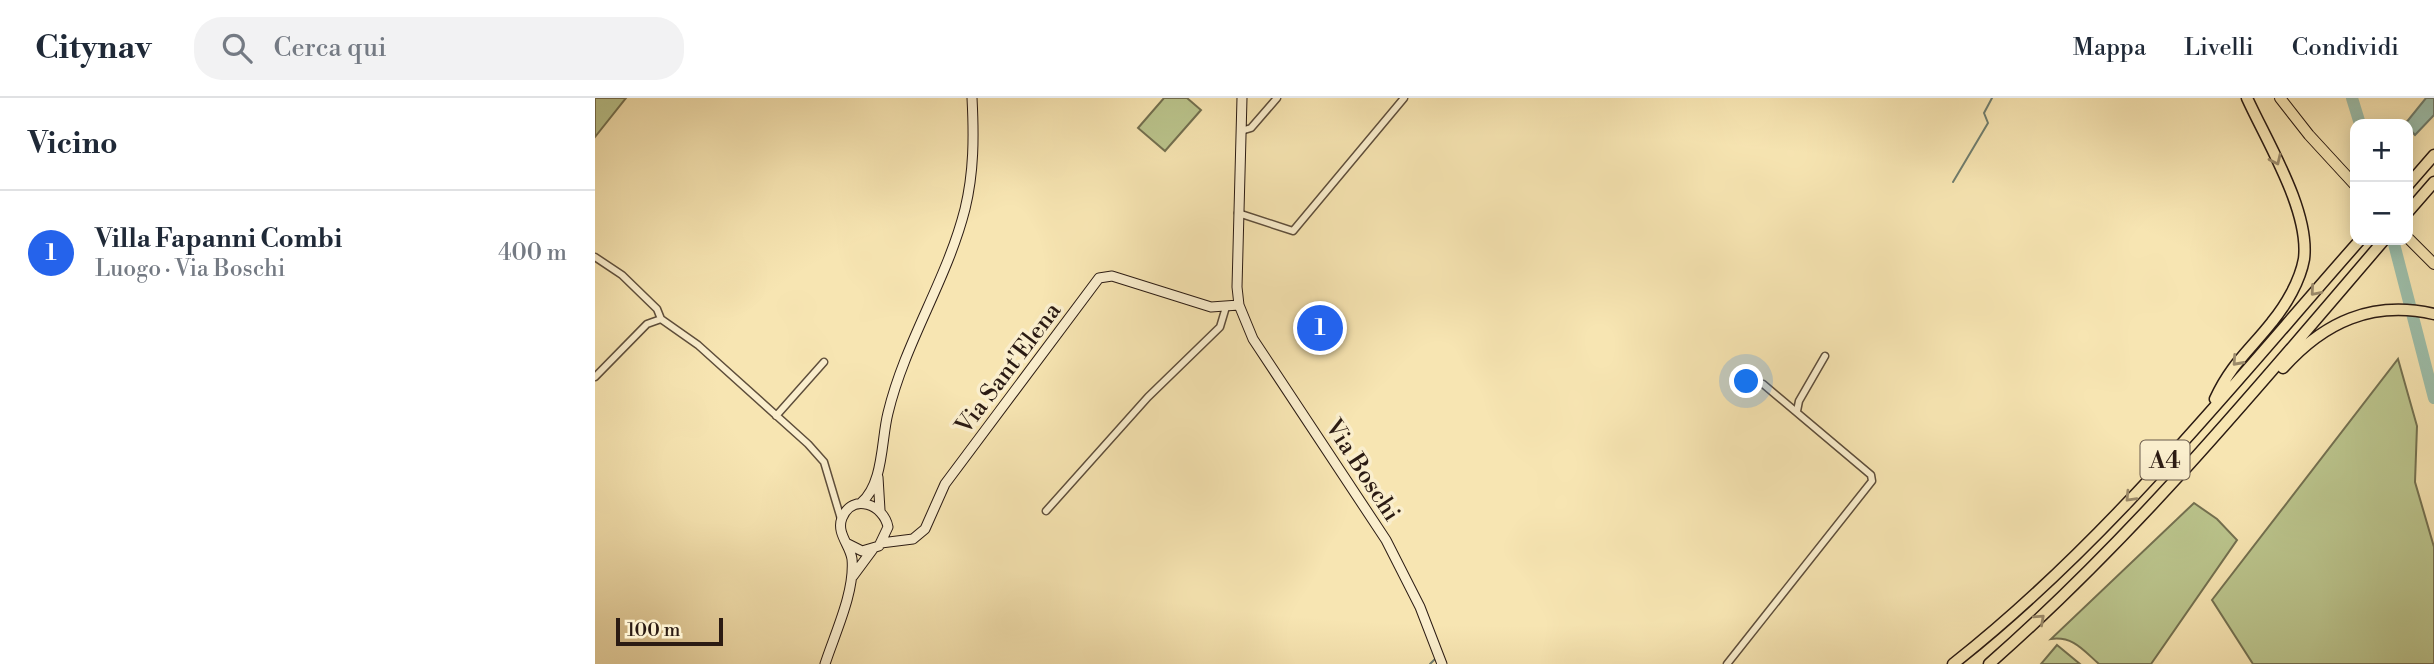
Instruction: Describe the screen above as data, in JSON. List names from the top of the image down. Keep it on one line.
{"streets":{"highway":["A4"],"main road":["Via Sant'Elena","Via Boschi"]},"scale_bar":"100 m","page":{"header":"Citynav","search":"Cerca qui","nav":["Mappa","Livelli","Condividi"],"heading":"Vicino","map_buttons":["+","−"],"list":[{"mark":"1","name":"Villa Fapanni Combi","note":"Luogo · Via Boschi","value":"400 m"}],"pins":"1","scale":"100 m"}}
